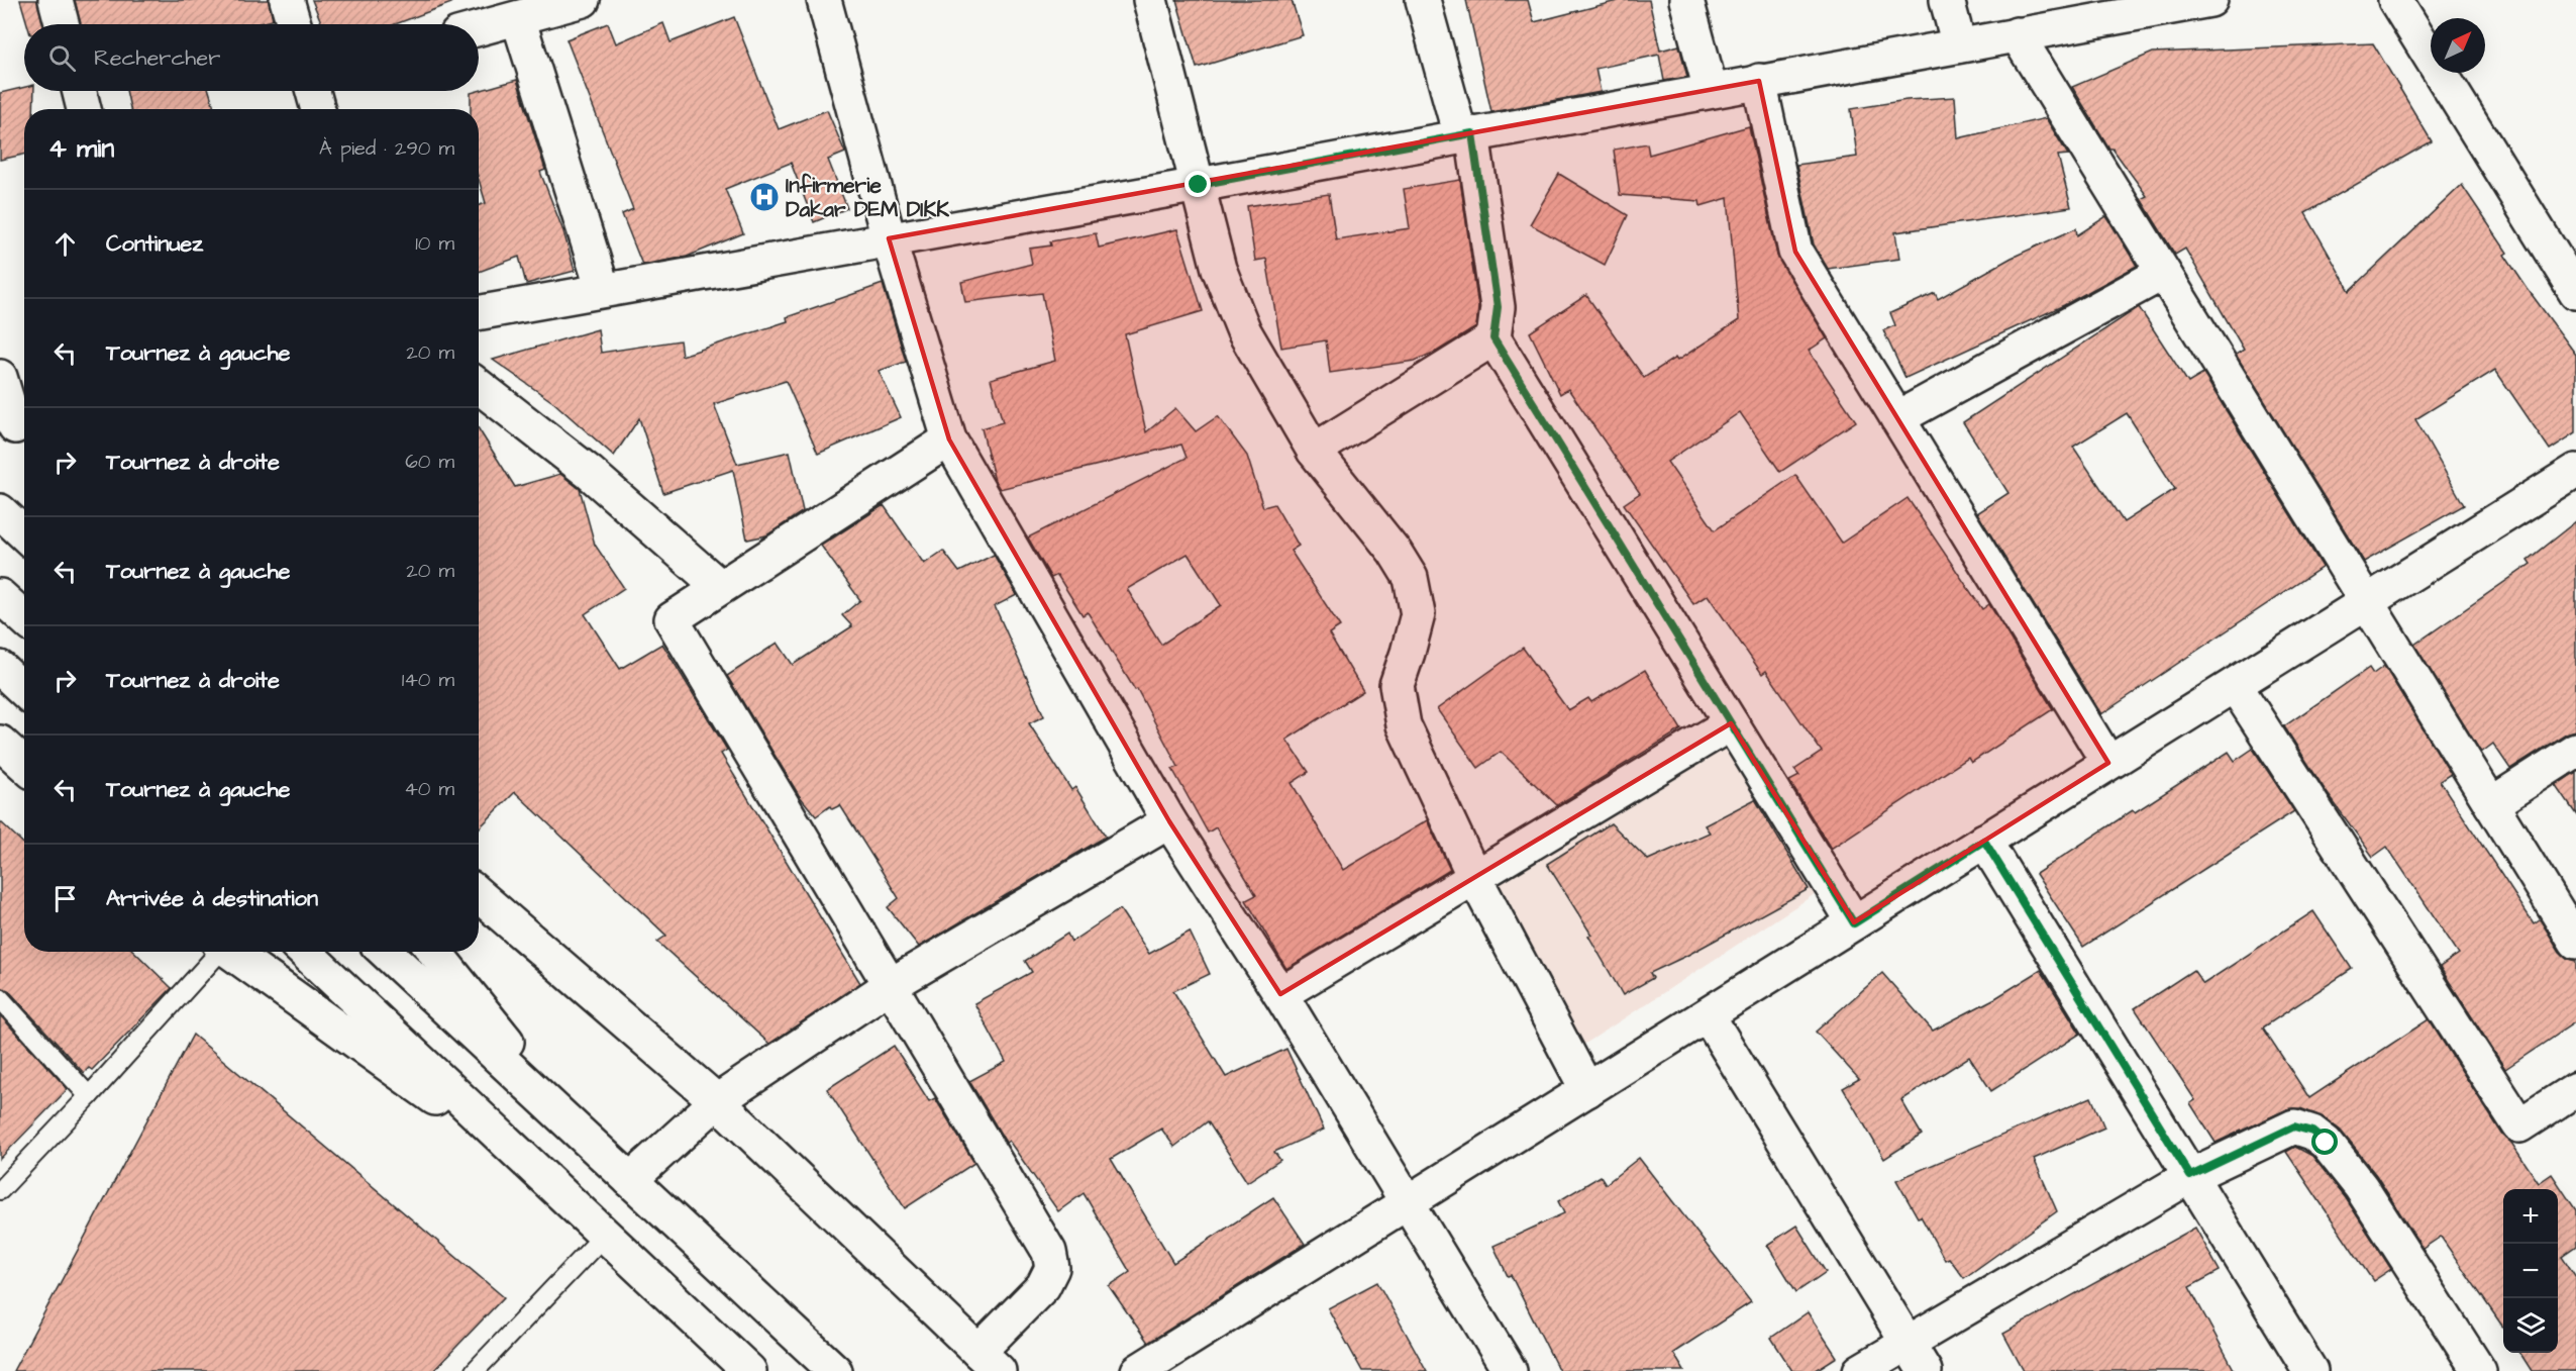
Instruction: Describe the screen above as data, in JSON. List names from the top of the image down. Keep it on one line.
{"places":{"hospital":["Infirmerie Dakar DEM DIKK"]},"north":"top right","page":{"search":"Rechercher","heading":["4 min","À pied · 290 m"],"list":[["Continuez","10 m"],["Tournez à gauche","20 m"],["Tournez à droite","60 m"],["Tournez à gauche","20 m"],["Tournez à droite","140 m"],["Tournez à gauche","40 m"],"Arrivée à destination"],"map_buttons":["+","−"]}}
